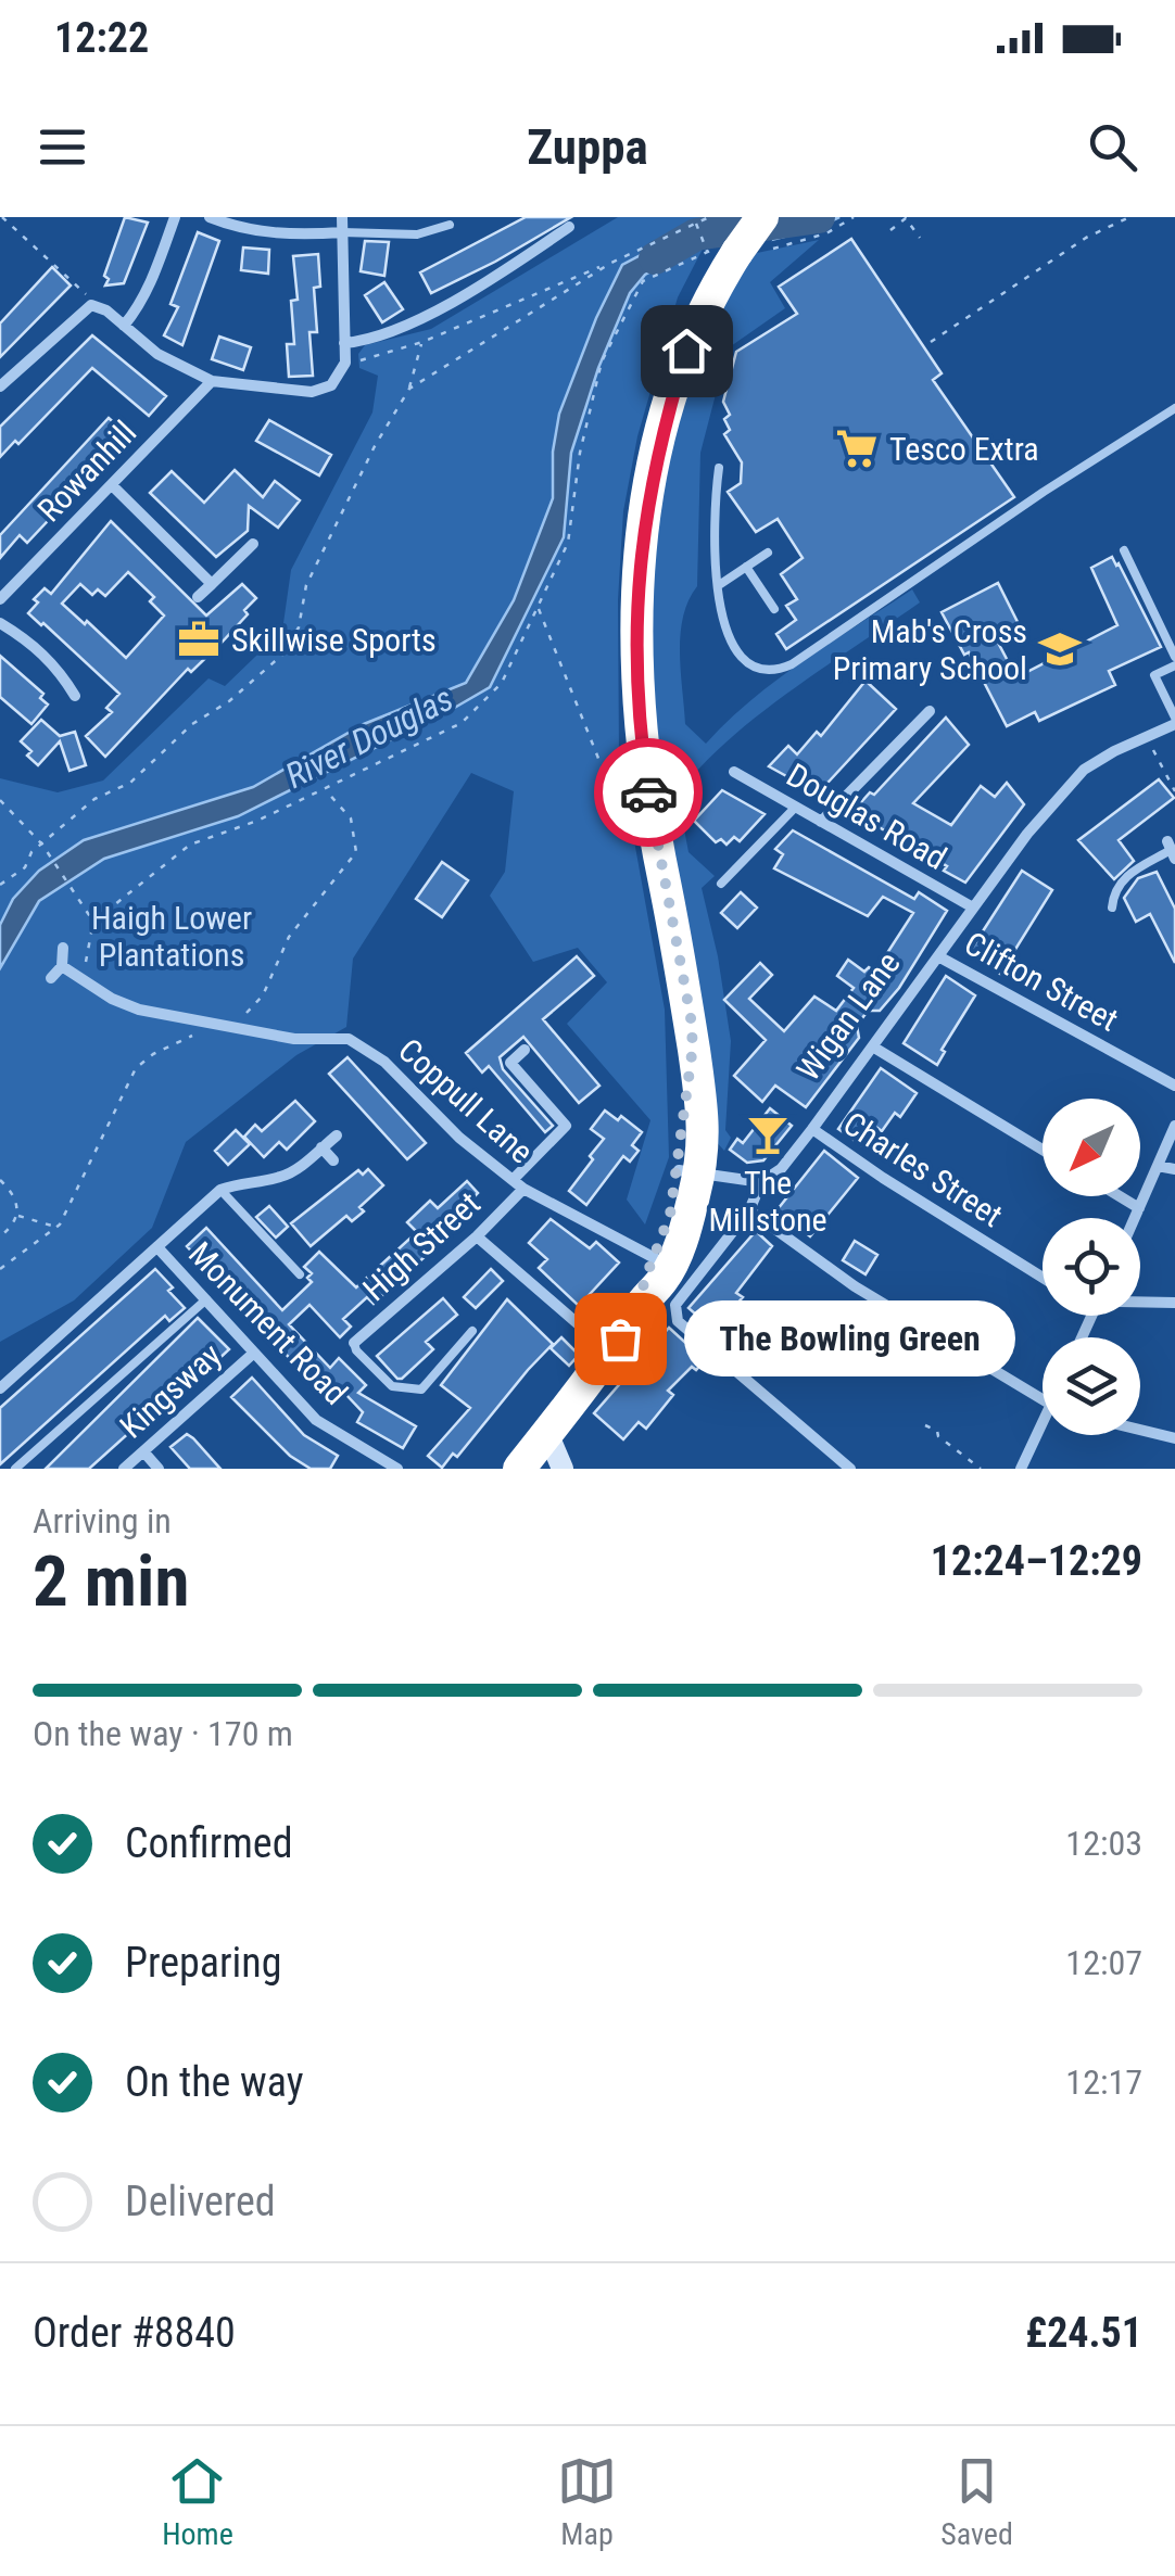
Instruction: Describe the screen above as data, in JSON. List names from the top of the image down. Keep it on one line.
{"streets":{"street":["Rowanhill","Douglas Road","Clifton Street","Wigan Lane","Coppull Lane","Charles Street","High Street","Monument Road","Kingsway"]},"crossings":[["Douglas Road","Wigan Lane"],["Clifton Street","Wigan Lane"],["Wigan Lane","Charles Street"],["Coppull Lane","High Street"],["Monument Road","Kingsway"]],"water":["River Douglas"],"parks":["Haigh Lower Plantations"],"places":{"supermarket":["Tesco Extra"],"office":["Skillwise Sports"],"school or university":["Mab's Cross Primary School"],"bar":["The Millstone"],"other":["The Bowling Green"]},"north":"bottom left","page":{"status":"12:22","header":"Zuppa","bubble":"The Bowling Green","heading":["2 min","Arriving in","12:24–12:29"],"panel":["Order #8840","£24.51"],"bar":"On the way · 170 m","list":[["Confirmed","12:03"],["Preparing","12:07"],["On the way","12:17"],"Delivered"],"tabs":["Home","Map","Saved"]}}
